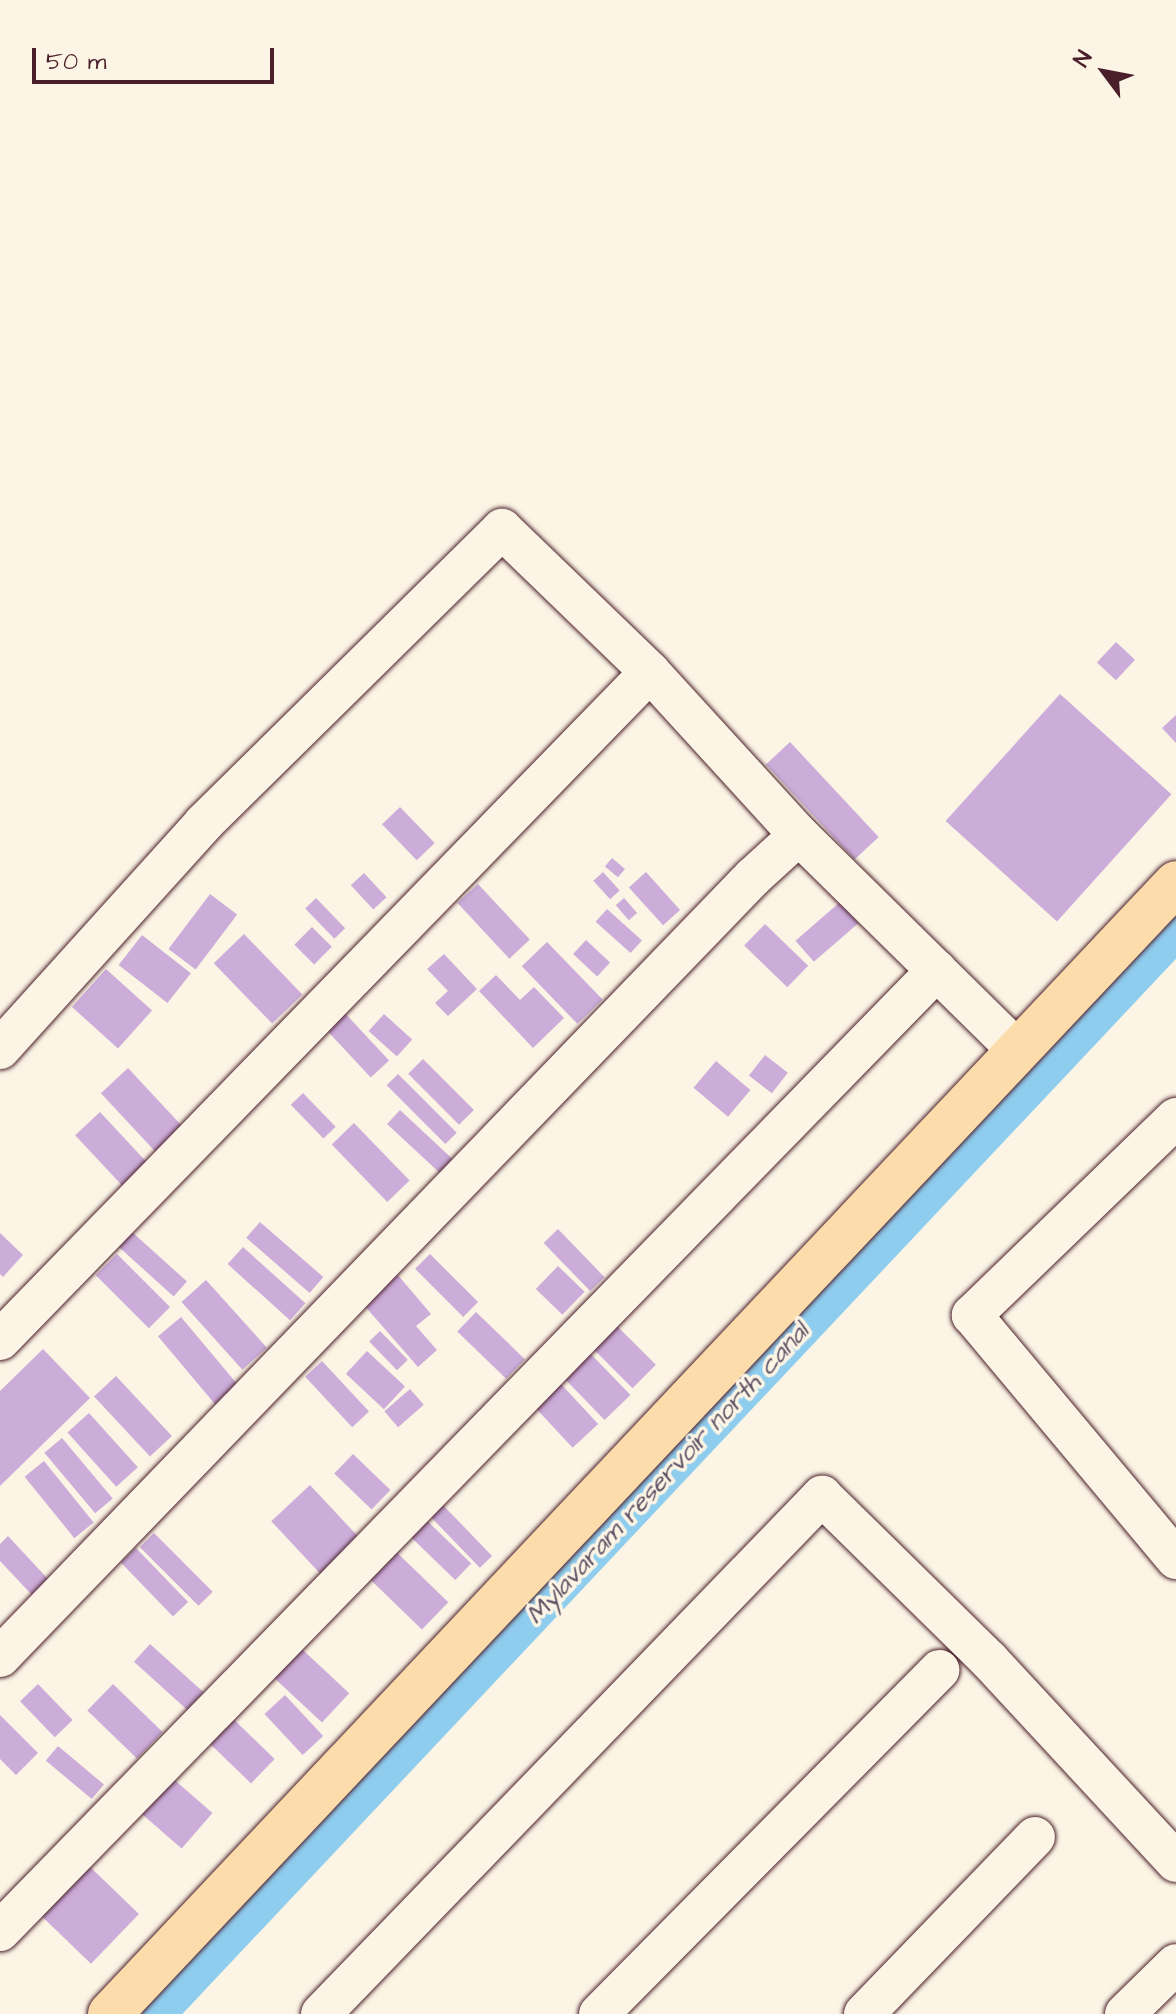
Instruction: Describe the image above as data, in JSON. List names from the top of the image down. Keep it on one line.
{"water":["Mylavaram reservoir north canal"],"scale_bar":"50 m","north":"top left"}
